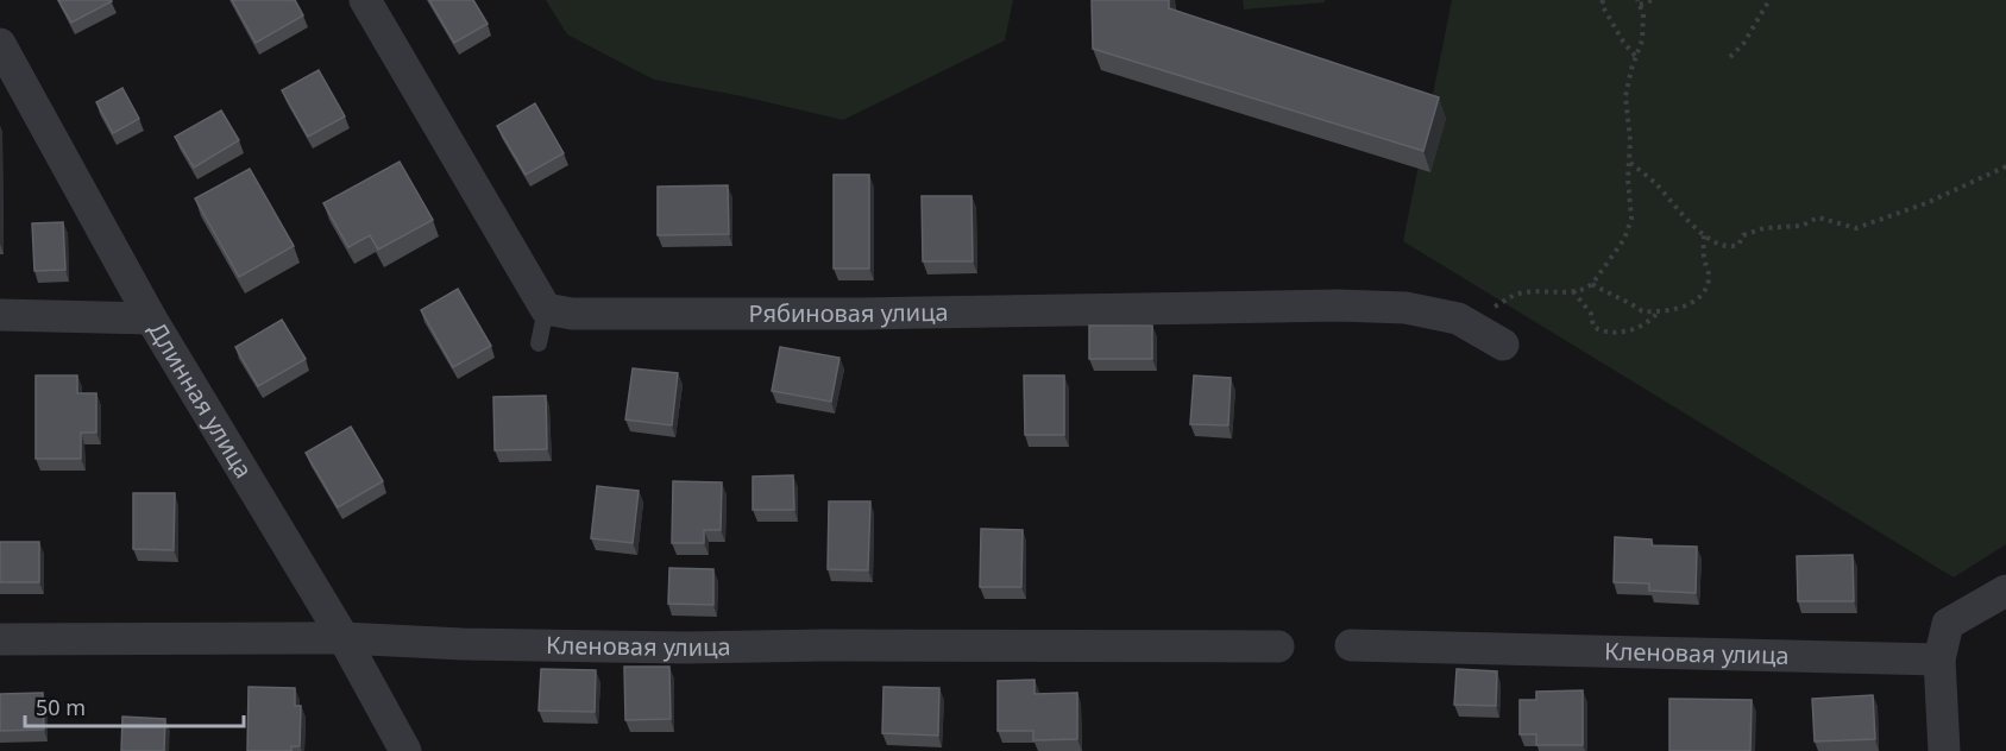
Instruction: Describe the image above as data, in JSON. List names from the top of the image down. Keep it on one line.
{"streets":{"street":["Рябиновая улица","Длинная улица","Кленовая улица"]},"crossings":[["Длинная улица","Кленовая улица"]],"scale_bar":"50 m"}
